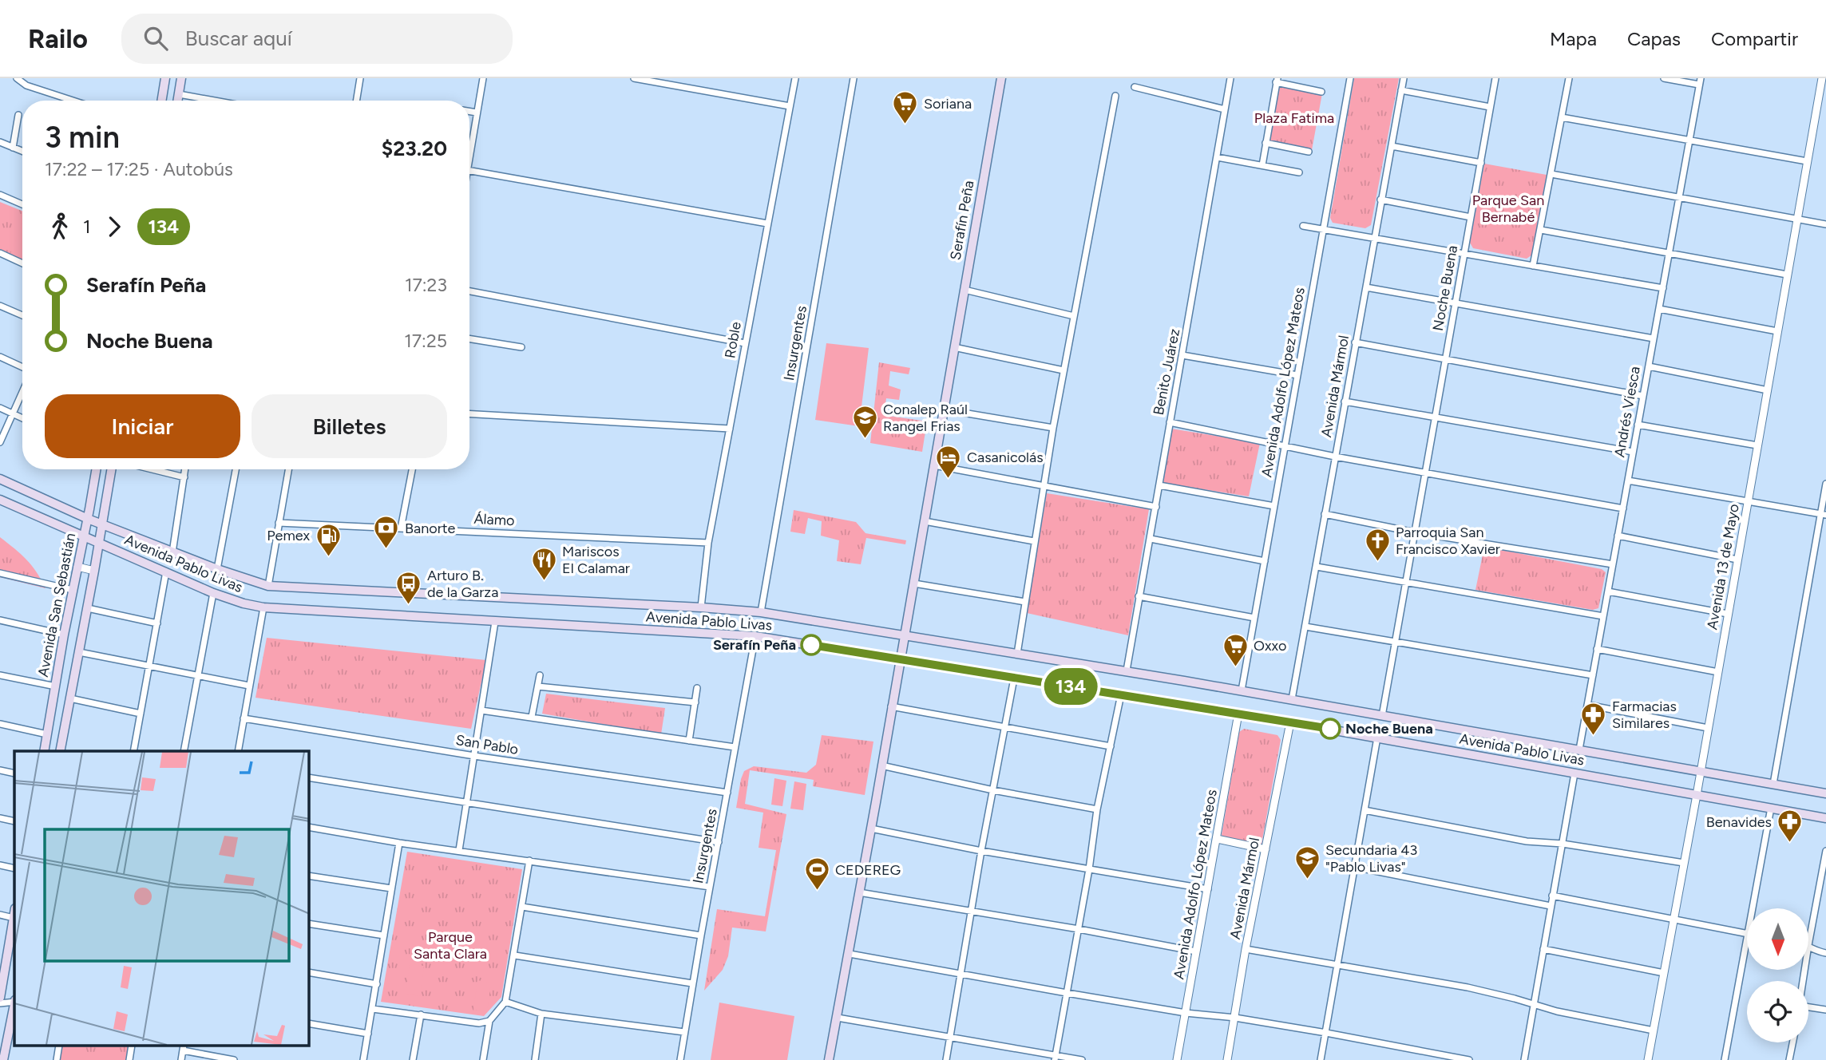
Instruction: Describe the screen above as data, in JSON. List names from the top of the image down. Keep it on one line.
{"streets":{"main road":["Serafín Peña","Avenida Pablo Livas","Avenida San Sebastián"],"street":["Noche Buena","Roble","Insurgentes","Benito Juárez","Avenida Adolfo López Mateos","Avenida Mármol","Andrés Viesca","Álamo","Avenida 13 de Mayo","San Pablo"]},"crossings":[["Serafín Peña","Avenida Pablo Livas"],["Noche Buena","Avenida Pablo Livas"],["Roble","Álamo"],["Roble","Avenida Pablo Livas"],["Insurgentes","Avenida Pablo Livas"],["Insurgentes","San Pablo"],["Benito Juárez","Avenida Pablo Livas"],["Avenida Adolfo López Mateos","Avenida Pablo Livas"],["Avenida Mármol","Avenida Pablo Livas"],["Andrés Viesca","Avenida Pablo Livas"],["Avenida Pablo Livas","Avenida 13 de Mayo"],["Avenida Pablo Livas","Avenida San Sebastián"]],"parks":["Plaza Fatima","Parque San Bernabé","Parque Santa Clara"],"places":{"supermarket":["Soriana","Oxxo"],"school or university":["Conalep Raúl Rangel Frias","Secundaria 43 \"Pablo Livas\""],"hotel":["Casanicolás"],"bank":["Banorte"],"fuel station":["Pemex"],"church":["Parroquia San Francisco Xavier"],"restaurant":["Mariscos El Calamar"],"bus stop":["Arturo B. de la Garza"],"other":["Serafín Peña","Noche Buena"],"pharmacy":["Farmacias Similares","Benavides"],"sports":["CEDEREG"]},"lines":["bus line 134"],"north":"bottom","page":{"header":"Railo","search":"Buscar aquí","nav":["Mapa","Capas","Compartir"],"on_map":"134","heading":["3 min","17:22 – 17:25 · Autobús","$23.20"],"legs":["1","134"],"list":[{"name":"Serafín Peña","value":"17:23"},{"name":"Noche Buena","value":"17:25"}],"buttons":["Iniciar","Billetes"]}}
